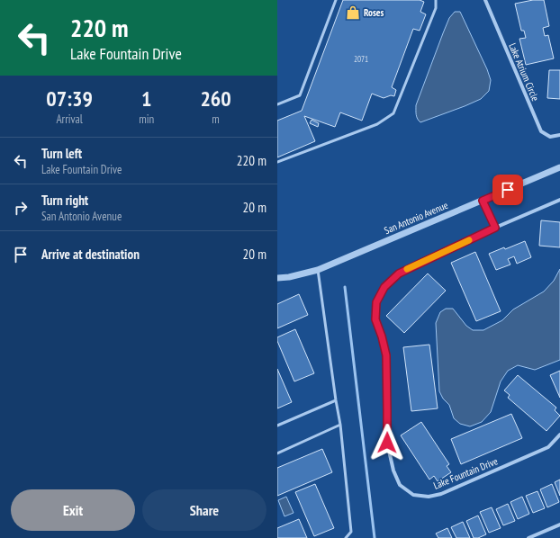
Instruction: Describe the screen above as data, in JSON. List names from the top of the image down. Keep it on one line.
{"streets":{"street":["Lake Atrium Circle","San Antonio Avenue","Lake Fountain Drive"]},"places":{"shop":["Roses"]},"house_numbers":["2071"],"page":{"turn":["220 m","Lake Fountain Drive"],"eta":["07:39","Arrival","1","min","260","m"],"list":[{"name":"Turn left","note":"Lake Fountain Drive","value":"220 m"},{"name":"Turn right","note":"San Antonio Avenue","value":"20 m"},{"name":"Arrive at destination","value":"20 m"}],"buttons":["Exit","Share"]}}
